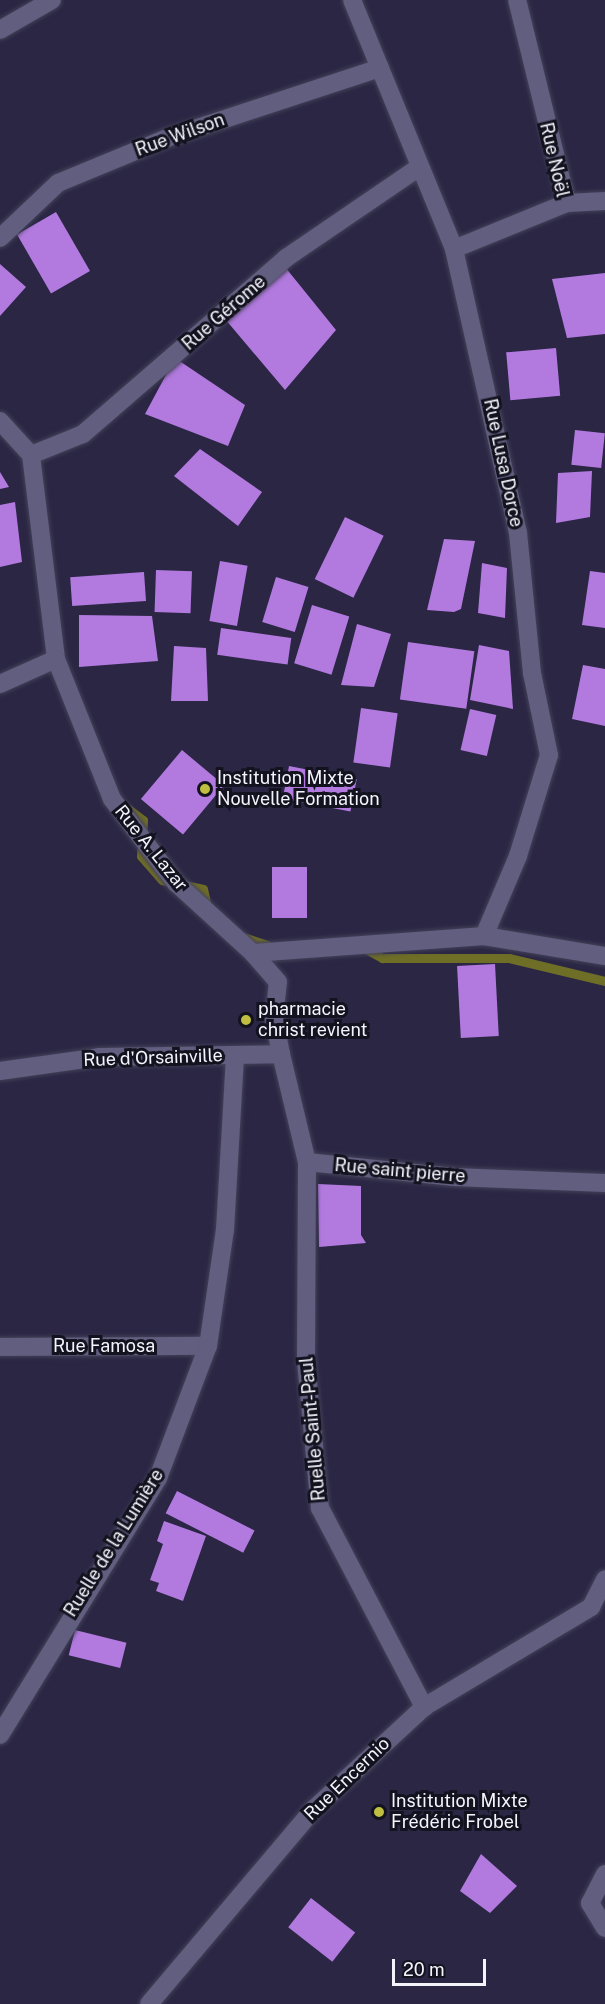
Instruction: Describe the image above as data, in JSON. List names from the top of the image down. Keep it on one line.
{"streets":{"street":["Rue Wilson","Rue Noël","Rue Gérome","Rue Lusa Dorce","Rue A. Lazar","Rue d'Orsainville","Rue saint pierre","Rue Famosa","Ruelle Saint-Paul","Ruelle de la Lumière","Rue Encernio"]},"crossings":[["Rue Wilson","Rue Lusa Dorce"],["Rue Noël","Rue Lusa Dorce"],["Rue Gérome","Rue Lusa Dorce"],["Rue Gérome","Rue A. Lazar"],["Rue A. Lazar","Rue d'Orsainville"],["Rue d'Orsainville","Ruelle de la Lumière"],["Rue saint pierre","Ruelle Saint-Paul"],["Rue Famosa","Ruelle de la Lumière"],["Ruelle Saint-Paul","Rue Encernio"]],"places":["Institution Mixte Nouvelle Formation","pharmacie christ revient","Institution Mixte Frédéric Frobel"],"scale_bar":"20 m"}
